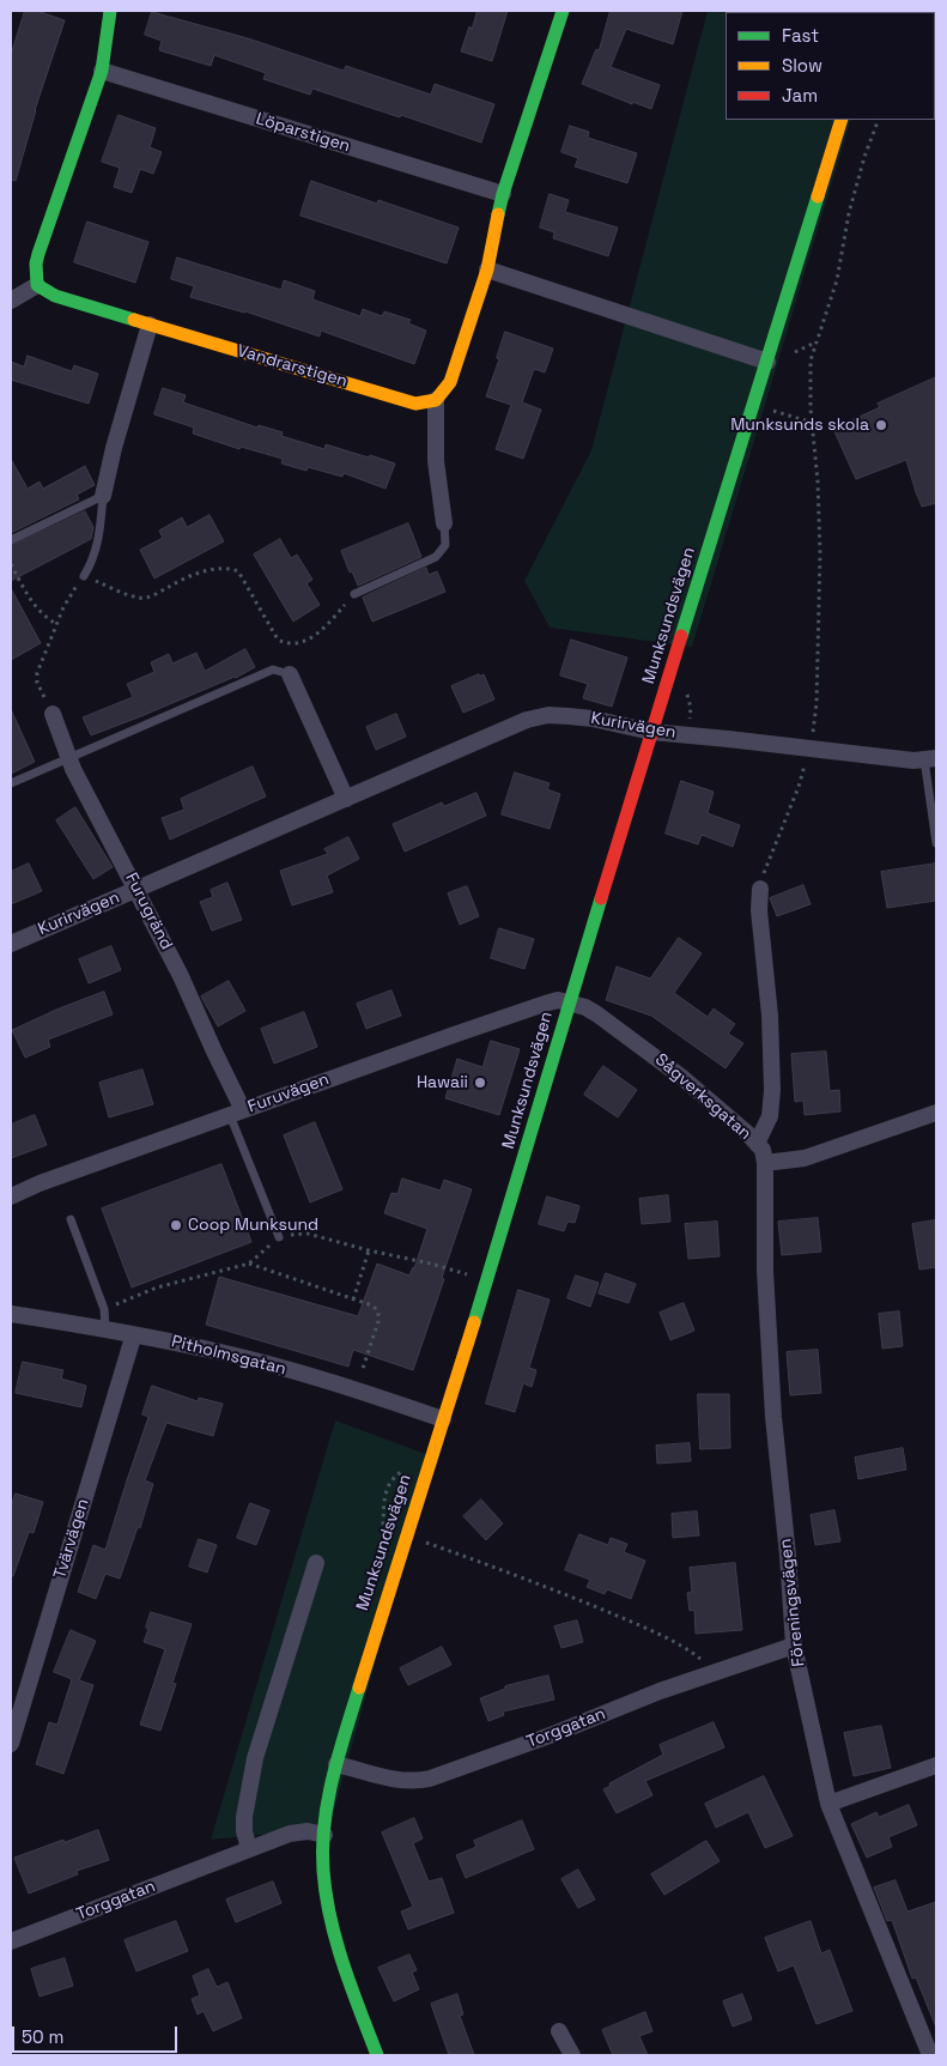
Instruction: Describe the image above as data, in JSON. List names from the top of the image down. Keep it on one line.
{"streets":{"street":["Löparstigen","Vandrarstigen","Munksundsvägen","Kurirvägen","Furugränd","Furuvägen","Sågverksgatan","Pitholmsgatan","Tvärvägen","Föreningsvägen","Torggatan"]},"crossings":[["Munksundsvägen","Kurirvägen"],["Munksundsvägen","Furuvägen"],["Munksundsvägen","Sågverksgatan"],["Munksundsvägen","Pitholmsgatan"],["Munksundsvägen","Torggatan"],["Kurirvägen","Furugränd"],["Furugränd","Furuvägen"],["Furuvägen","Sågverksgatan"],["Sågverksgatan","Föreningsvägen"],["Pitholmsgatan","Tvärvägen"],["Föreningsvägen","Torggatan"]],"places":["Munksunds skola","Hawaii","Coop Munksund"],"legend":["Fast","Slow","Jam"],"scale_bar":"50 m"}
